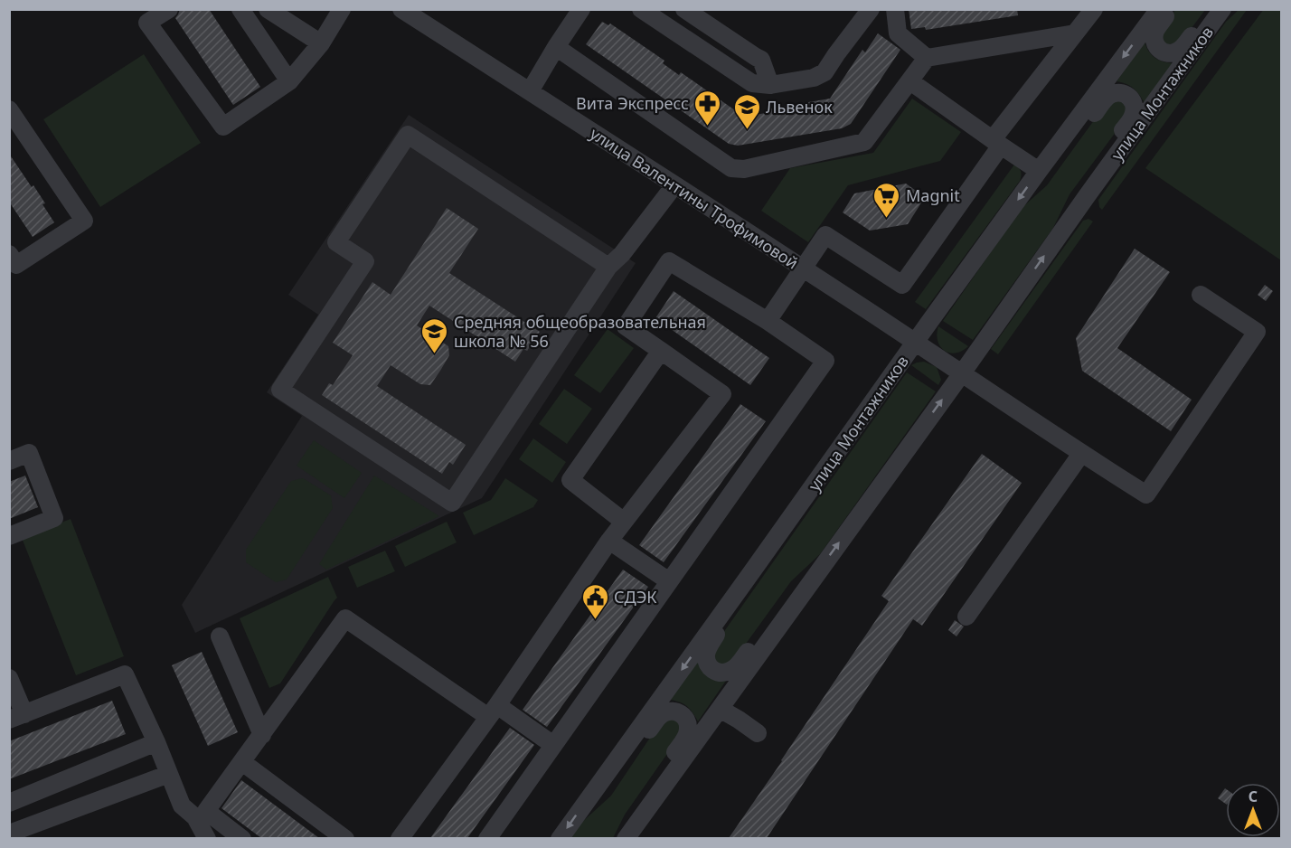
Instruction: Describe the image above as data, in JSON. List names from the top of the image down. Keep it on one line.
{"streets":{"street":["улица Монтажников","улица Валентины Трофимовой"]},"crossings":[["улица Монтажников","улица Валентины Трофимовой"]],"places":{"pharmacy":["Вита Экспресс"],"school or university":["Львенок","Средняя общеобразовательная школа № 56"],"supermarket":["Magnit"],"public building":["СДЭК"]},"north":"top"}
